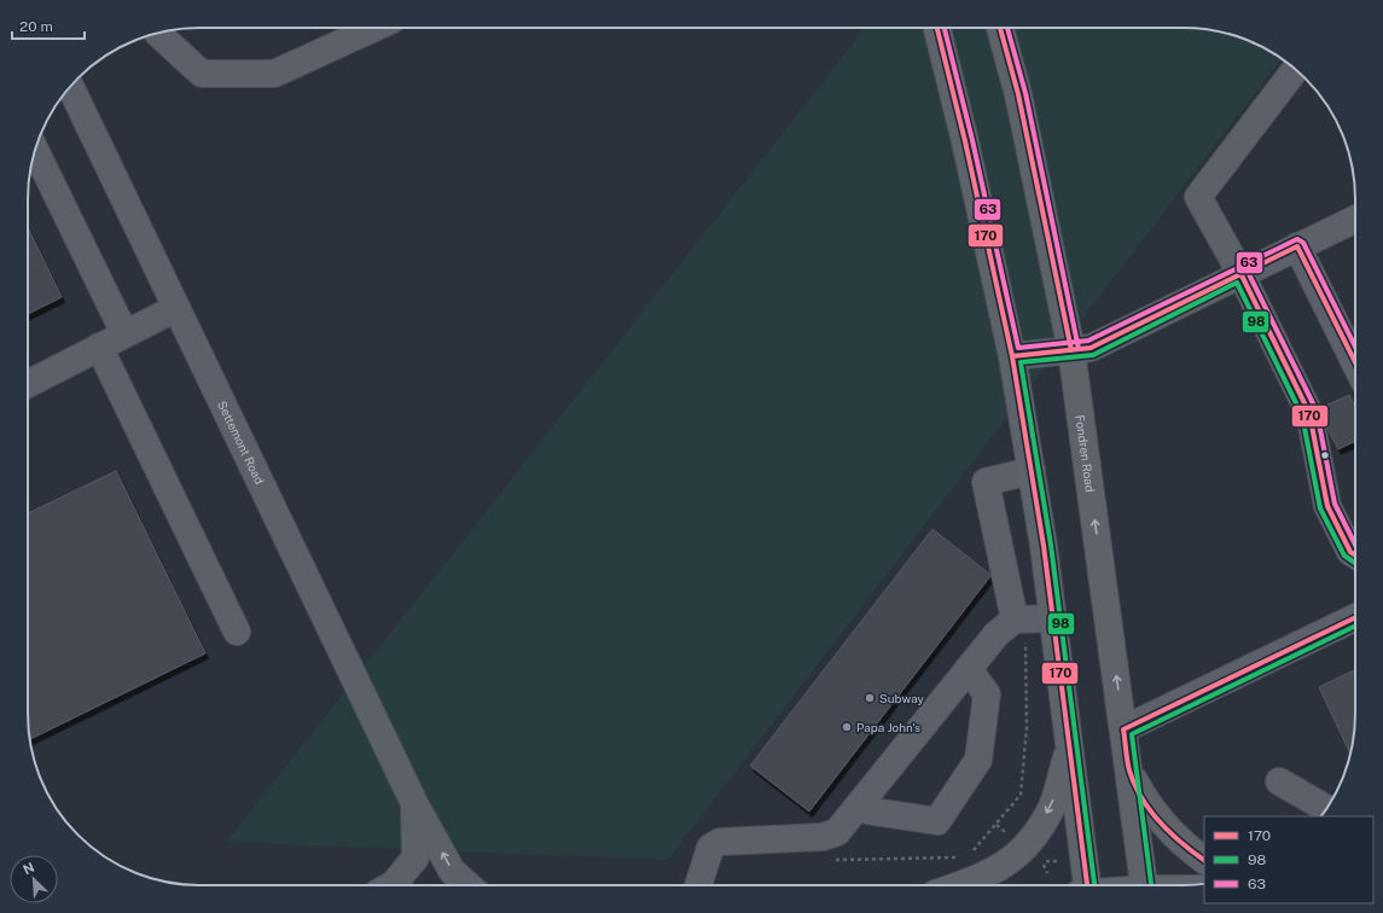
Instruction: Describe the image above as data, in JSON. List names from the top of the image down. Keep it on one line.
{"streets":{"main road":["Fondren Road"],"street":["Settemont Road"]},"places":["Subway","Papa John's"],"lines":["transit line 170","transit line 63","transit line 98"],"legend":["170","98","63"],"scale_bar":"20 m","north":"top left"}
